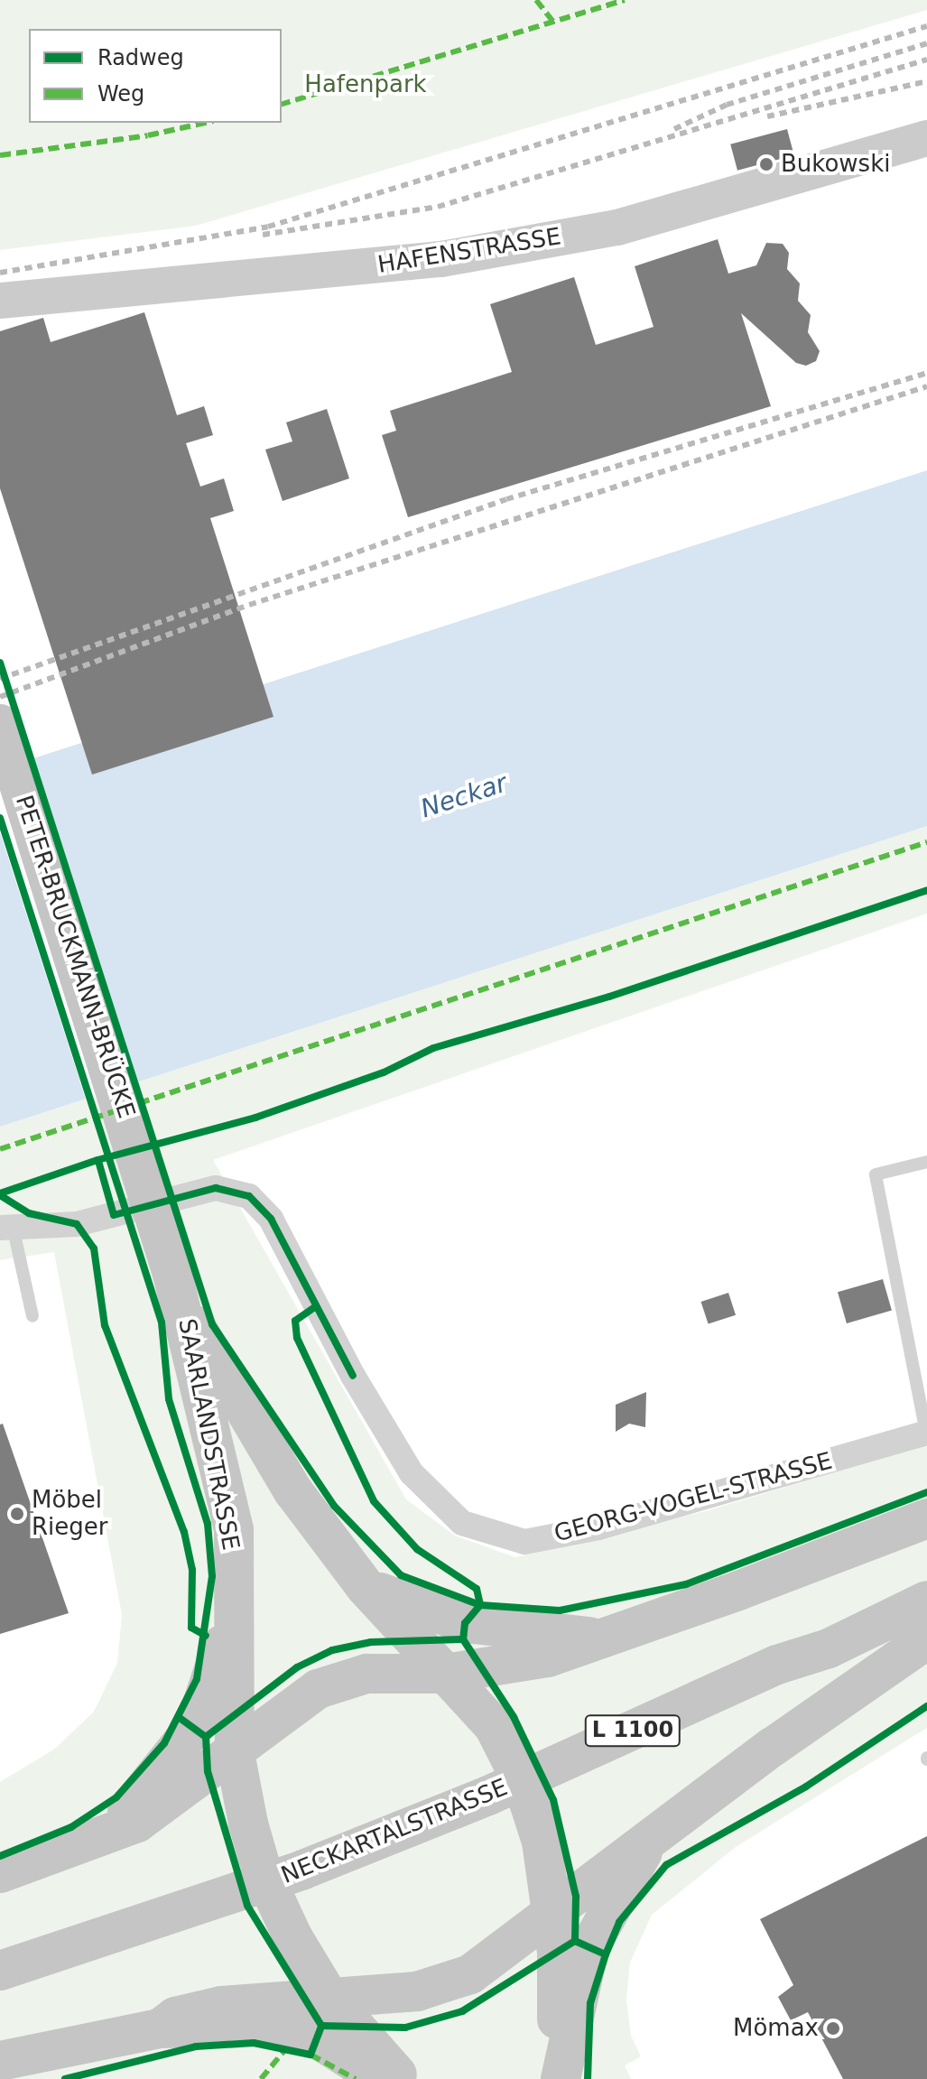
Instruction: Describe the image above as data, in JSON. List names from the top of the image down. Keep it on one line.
{"streets":{"main road":["HAFENSTRASSE","PETER-BRUCKMANN-BRÜCKE","SAARLANDSTRASSE","L 1100","NECKARTALSTRASSE"],"street":["GEORG-VOGEL-STRASSE"]},"crossings":[["PETER-BRUCKMANN-BRÜCKE","SAARLANDSTRASSE"]],"water":["Neckar"],"parks":["Hafenpark"],"places":["Bukowski","Möbel Rieger","Mömax"],"legend":["Radweg","Weg"]}
